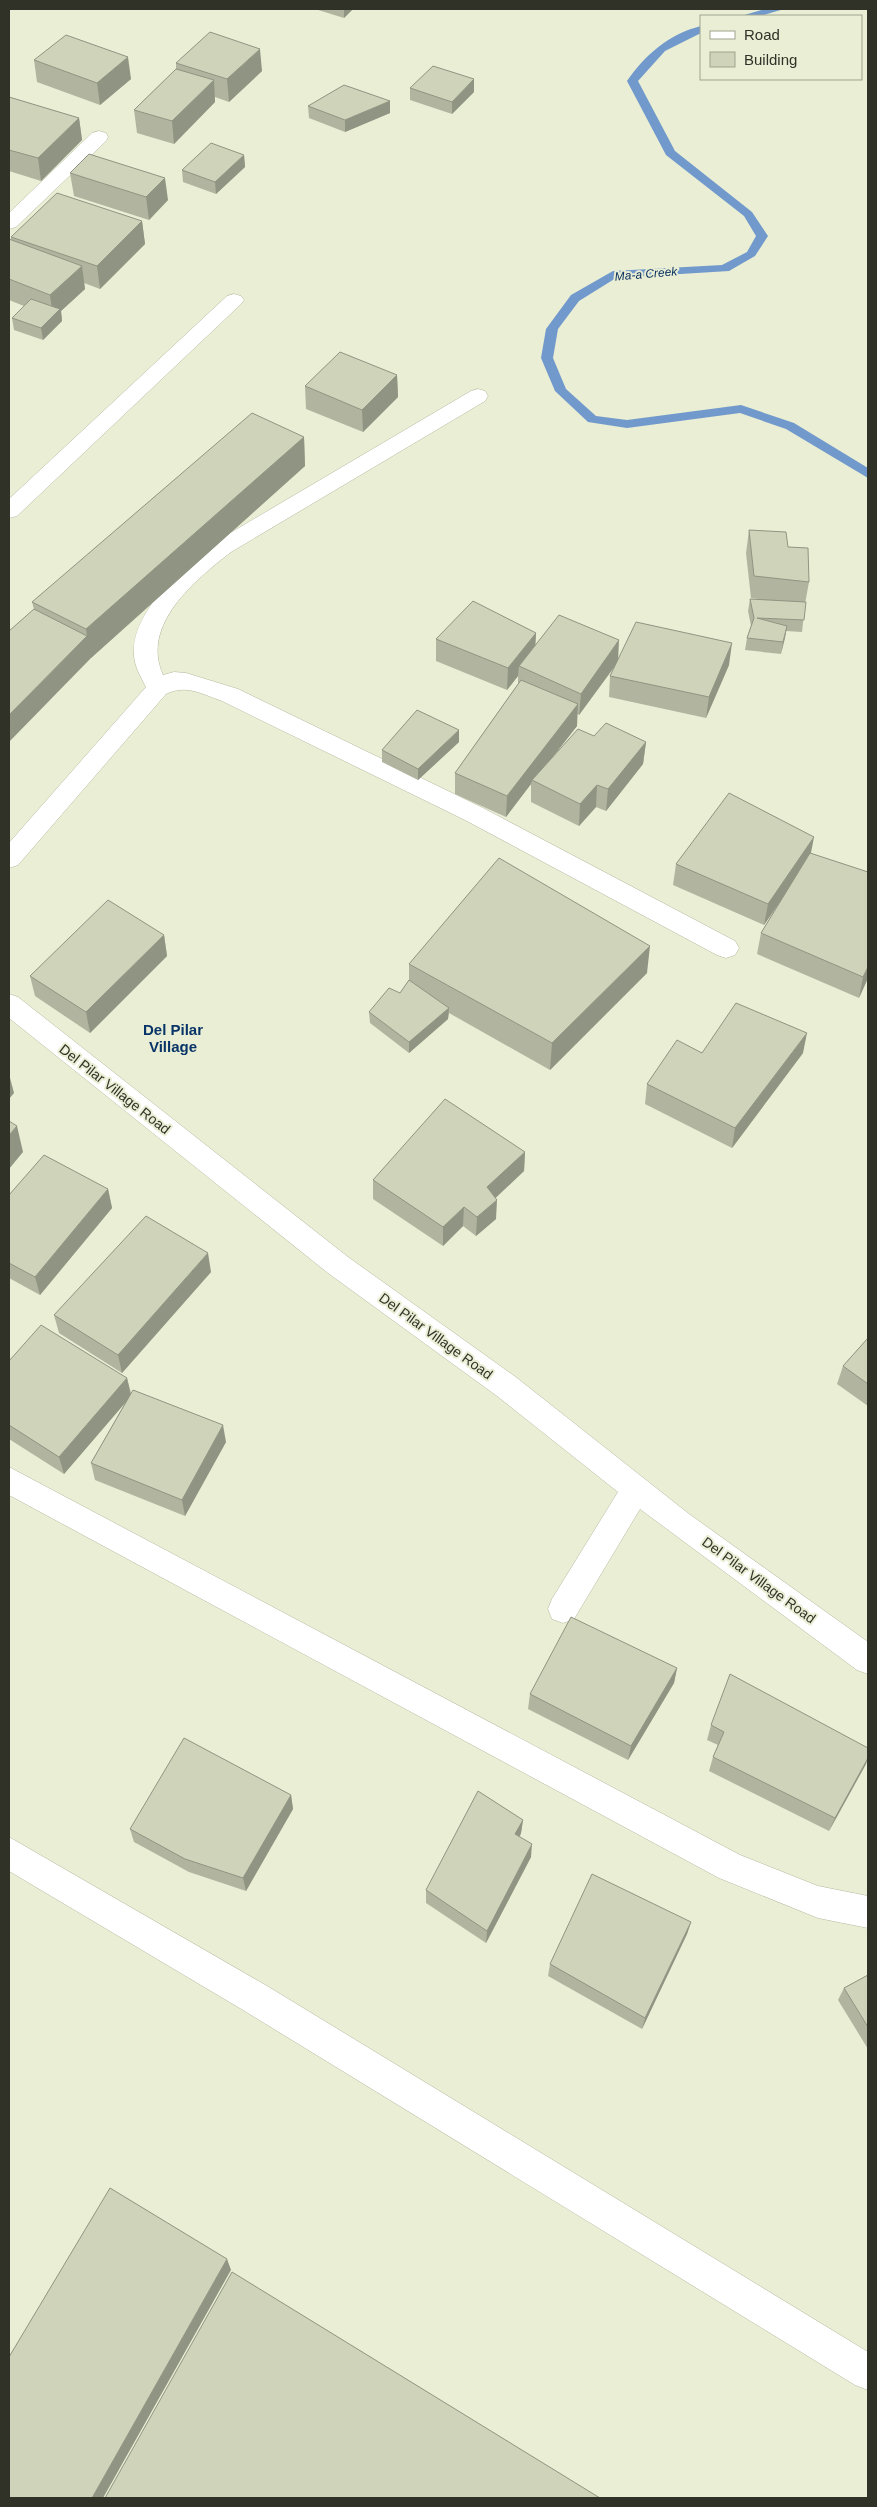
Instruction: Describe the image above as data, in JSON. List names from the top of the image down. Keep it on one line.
{"streets":{"street":["Del Pilar Village Road"]},"districts":["Del Pilar Village"],"water":["Ma-a Creek"],"legend":["Road","Building"]}
